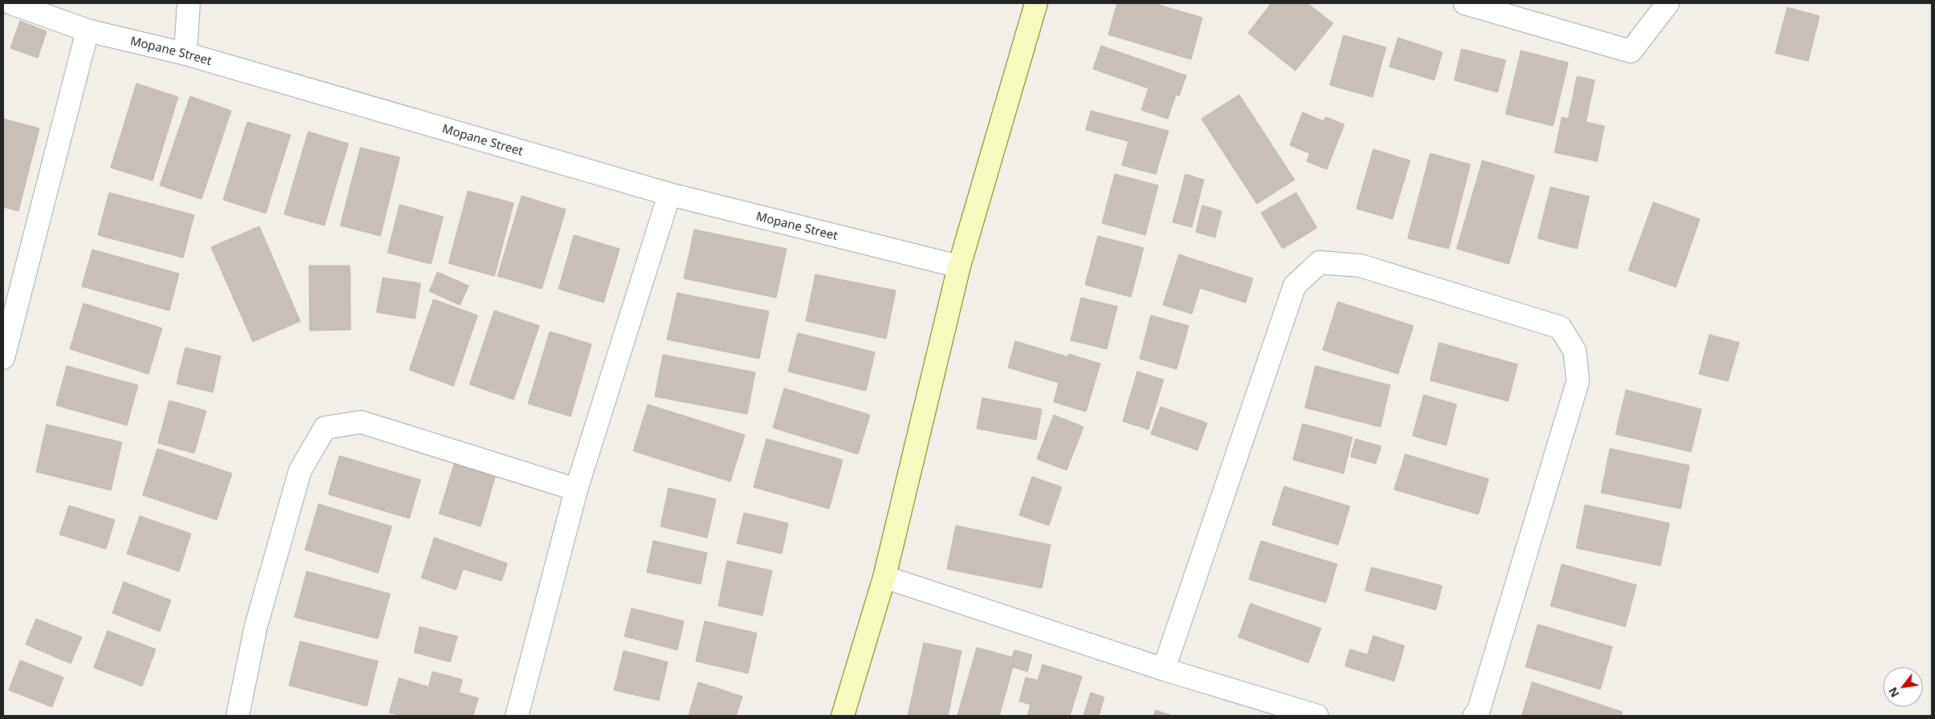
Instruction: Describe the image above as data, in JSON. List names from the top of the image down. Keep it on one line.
{"streets":{"street":["Mopane Street"]},"north":"bottom left"}
